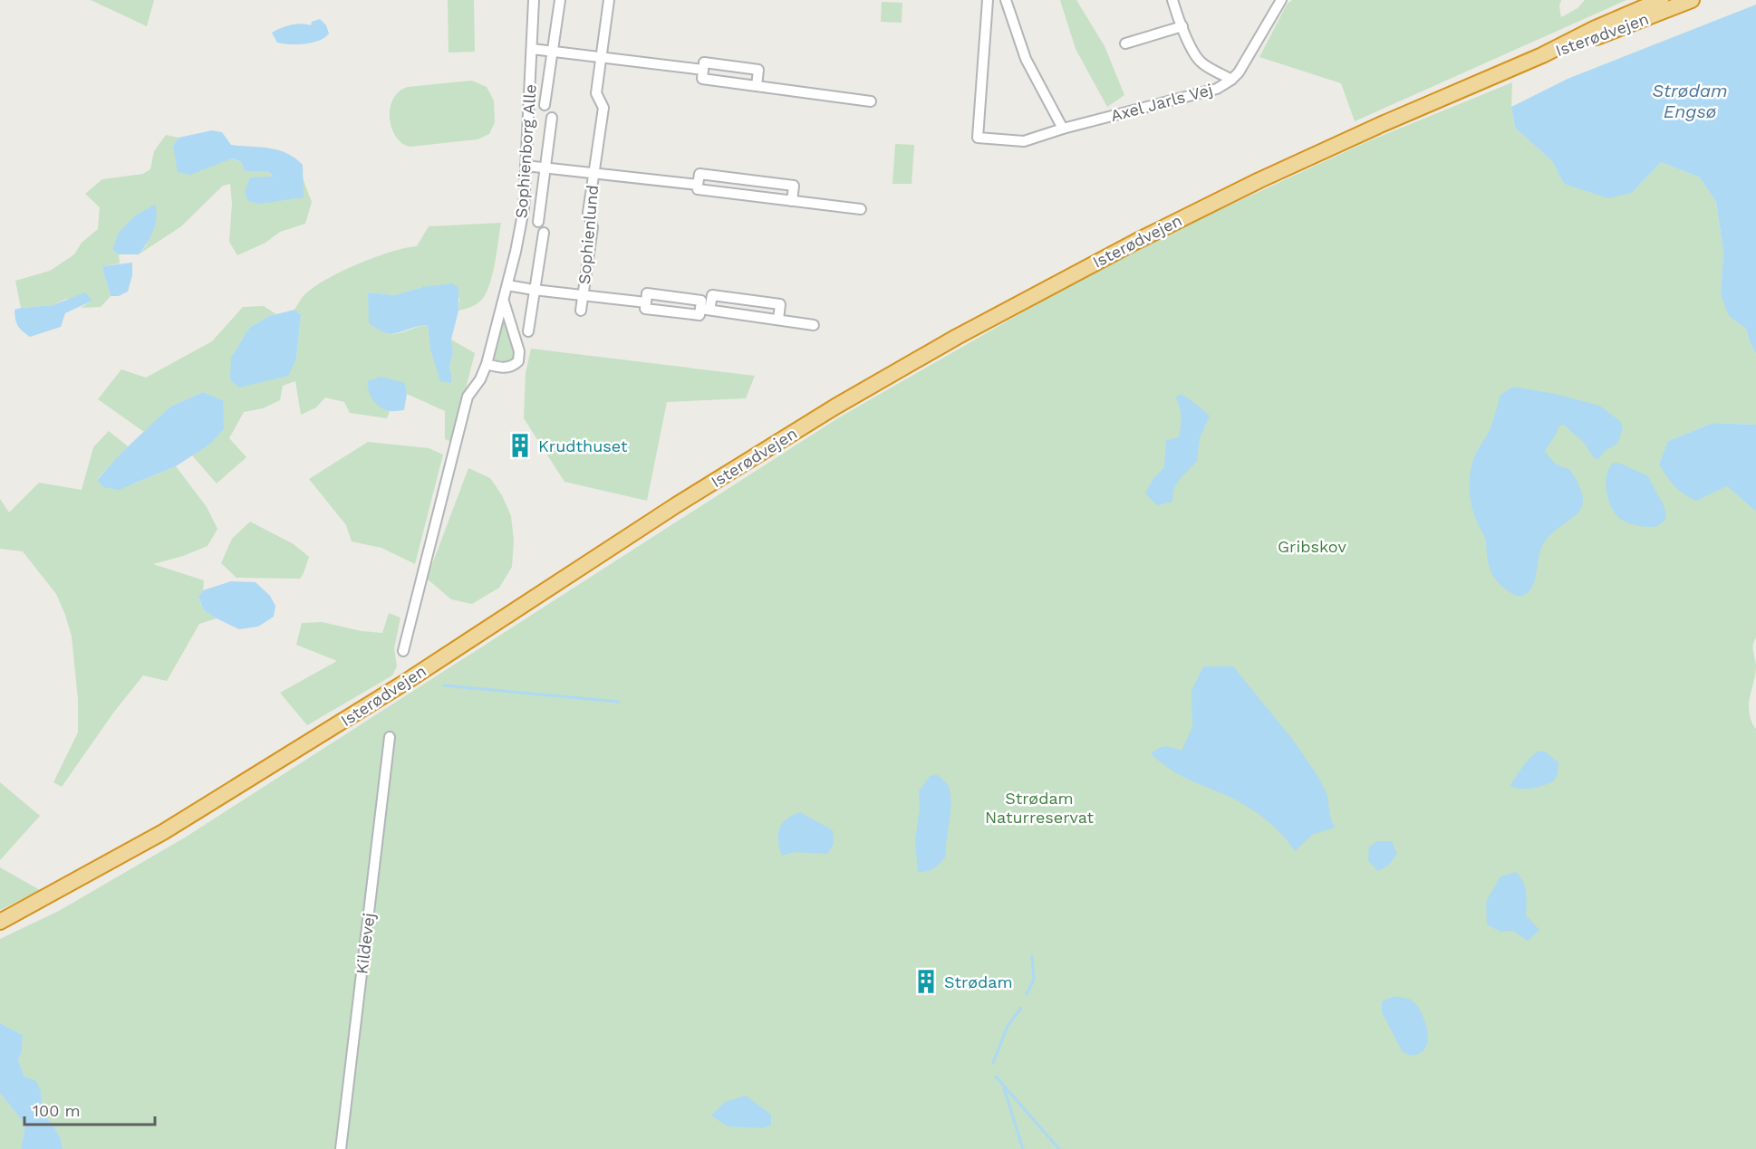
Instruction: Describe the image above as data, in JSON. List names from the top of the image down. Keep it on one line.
{"streets":{"highway":["Isterødvejen"],"street":["Axel Jarls Vej","Sophienborg Alle","Sophienlund","Kildevej"]},"crossings":[["Sophienborg Alle","Sophienlund"]],"water":["Strødam Engsø"],"parks":["Gribskov","Strødam Naturreservat"],"places":{"building":["Krudthuset","Strødam"]},"scale_bar":"100 m"}
